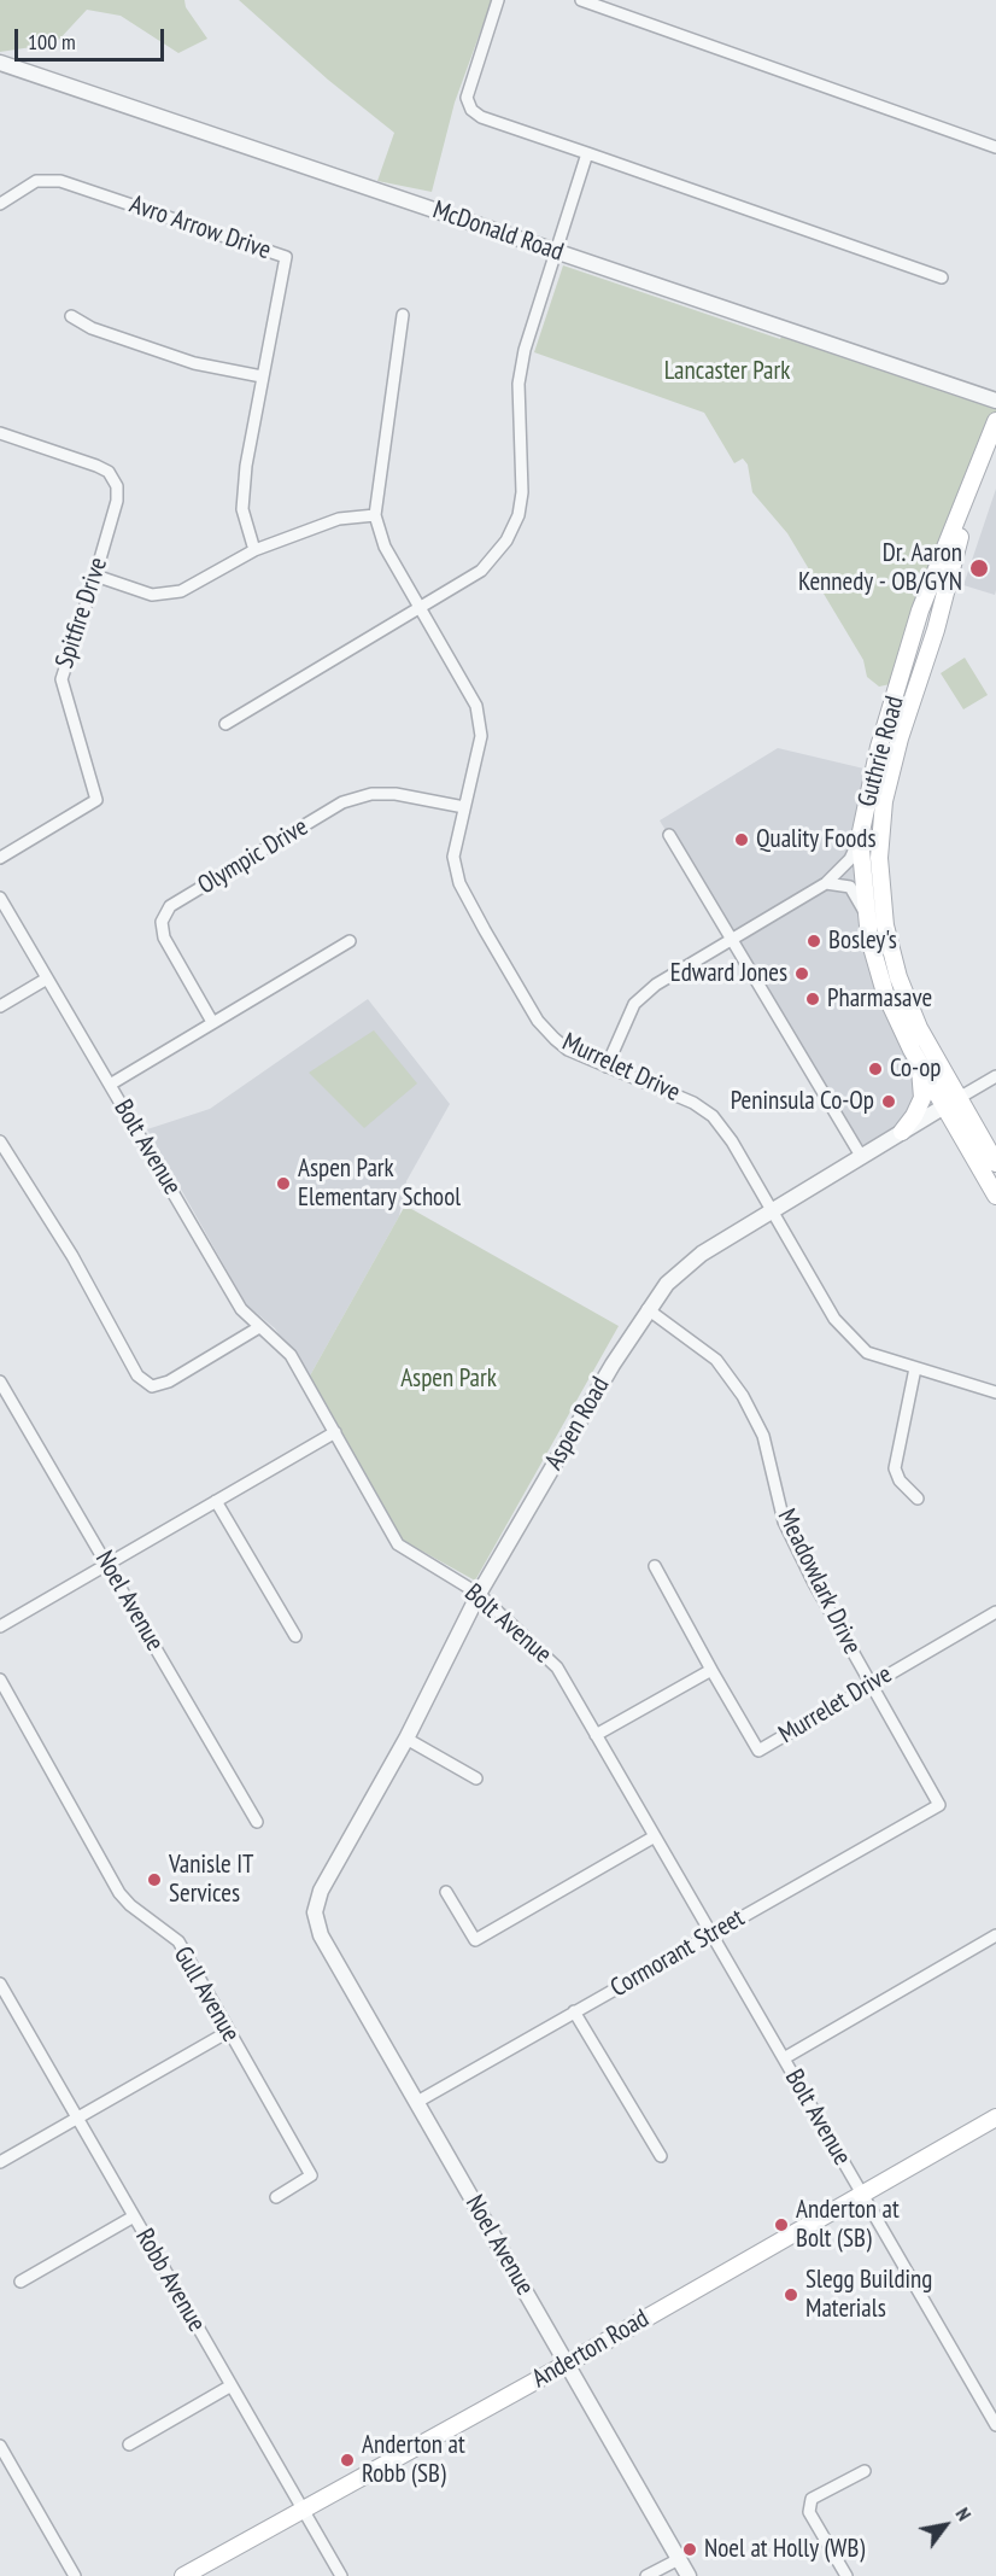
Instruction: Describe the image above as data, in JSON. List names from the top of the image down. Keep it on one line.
{"streets":{"main road":["Guthrie Road","Anderton Road"],"street":["Avro Arrow Drive","McDonald Road","Spitfire Drive","Olympic Drive","Murrelet Drive","Bolt Avenue","Aspen Road","Meadowlark Drive","Noel Avenue","Cormorant Street","Gull Avenue","Robb Avenue"]},"crossings":[["Guthrie Road","Aspen Road"],["Olympic Drive","Murrelet Drive"],["Murrelet Drive","Aspen Road"],["Murrelet Drive","Meadowlark Drive"],["Bolt Avenue","Aspen Road"],["Bolt Avenue","Cormorant Street"],["Bolt Avenue","Anderton Road"],["Aspen Road","Meadowlark Drive"],["Aspen Road","Noel Avenue"],["Meadowlark Drive","Cormorant Street"],["Noel Avenue","Cormorant Street"],["Noel Avenue","Anderton Road"],["Robb Avenue","Anderton Road"]],"parks":["Lancaster Park","Aspen Park"],"places":["Dr. Aaron Kennedy - OB/GYN","Quality Foods","Bosley's","Edward Jones","Pharmasave","Co-op","Peninsula Co-Op","Aspen Park Elementary School","Vanisle IT Services","Anderton at Bolt (SB)","Slegg Building Materials","Anderton at Robb (SB)","Noel at Holly (WB)"],"scale_bar":"100 m","north":"top right"}
